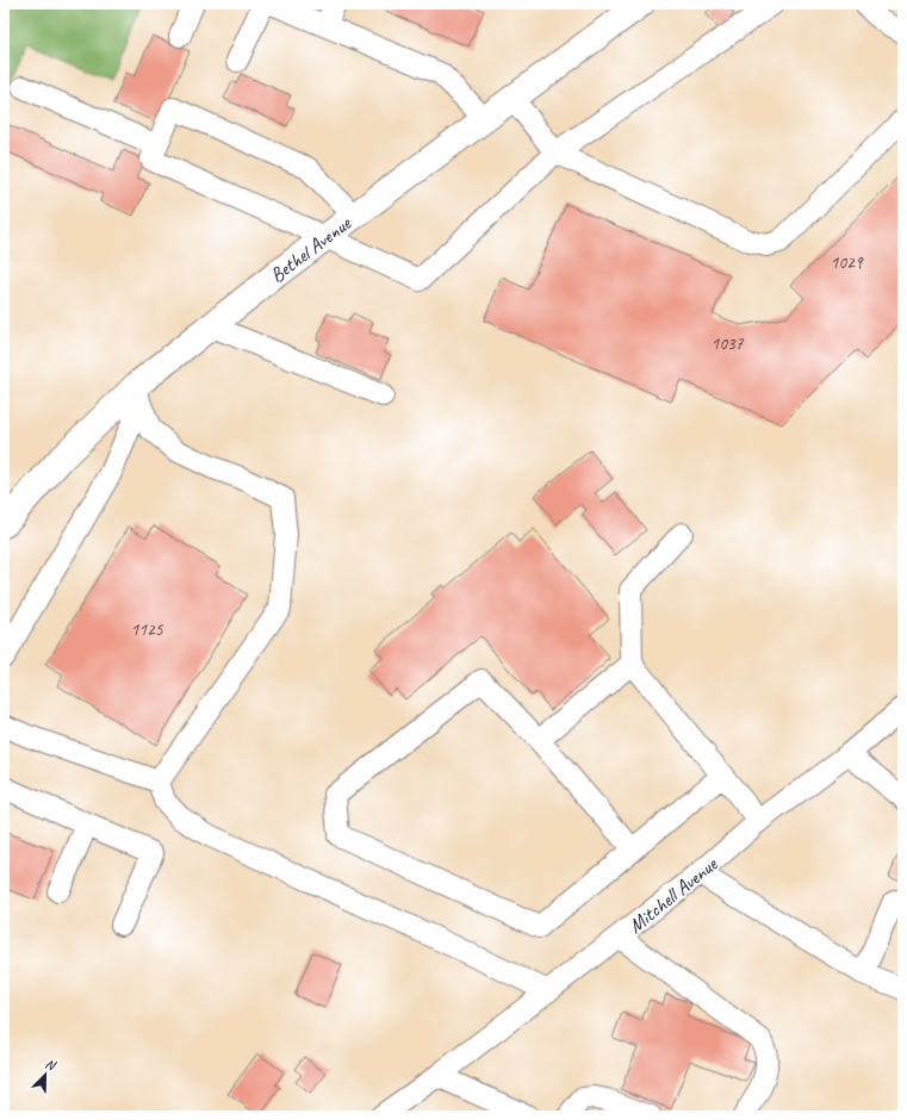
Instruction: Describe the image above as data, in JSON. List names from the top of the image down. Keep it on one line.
{"streets":{"main road":["Bethel Avenue"],"street":["Mitchell Avenue"]},"house_numbers":["1029","1037","1125"],"north":"top right"}
